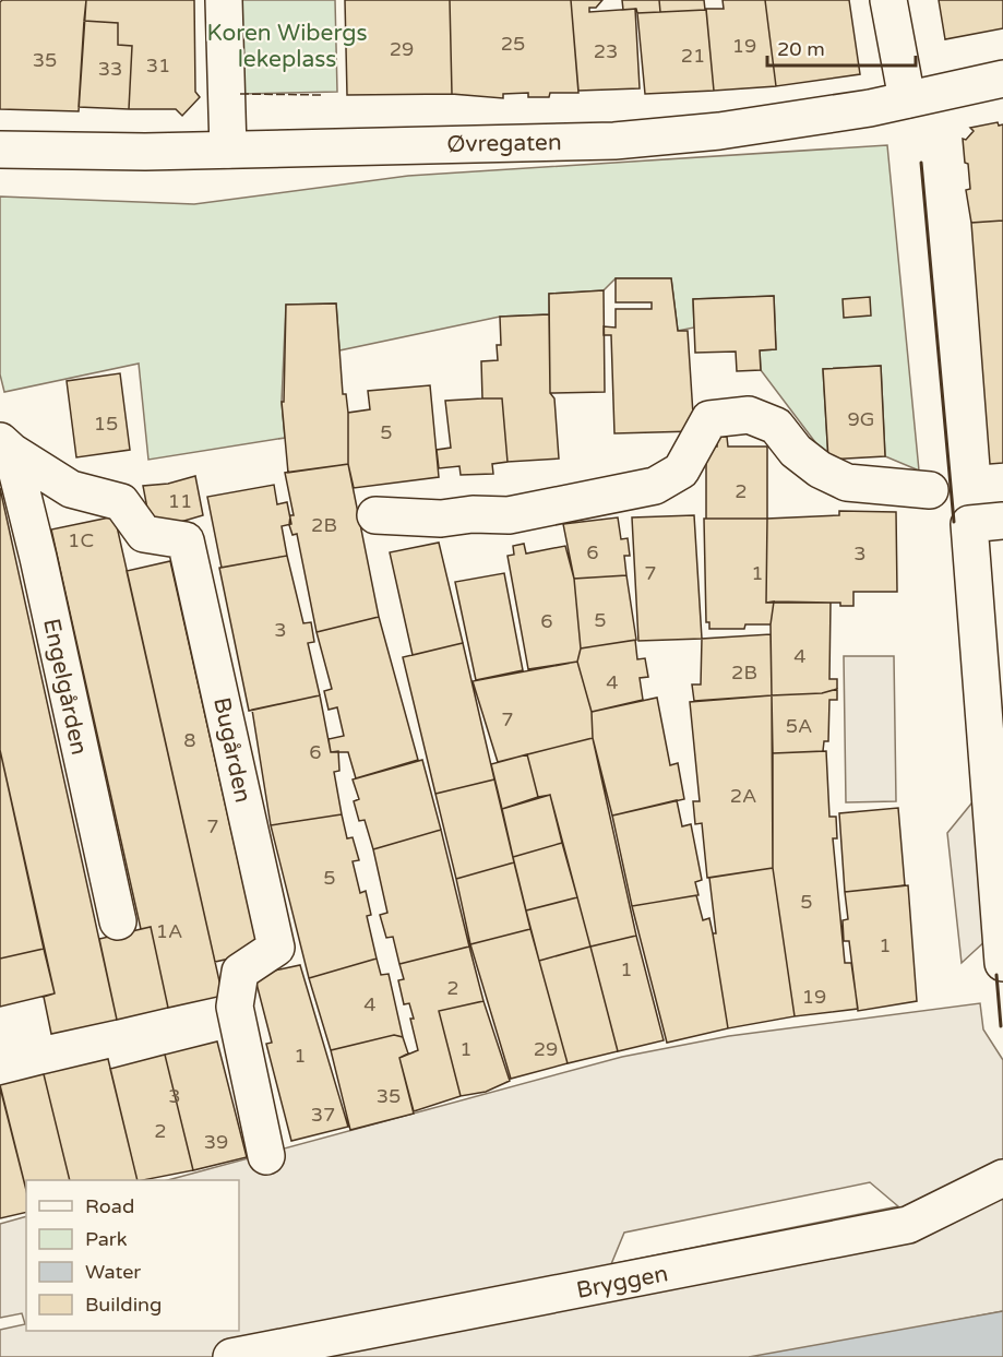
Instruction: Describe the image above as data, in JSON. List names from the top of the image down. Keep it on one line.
{"streets":{"street":["Øvregaten","Engelgården","Bugården","Bryggen"]},"crossings":[["Engelgården","Bugården"]],"parks":["Koren Wibergs lekeplass"],"house_numbers":["25","19","29","23","21","35","31","33","9G","15","5","2","11","2B","1C","6","3","7","1","5","6","3","4","2B","4","7","5A","8","6","2A","7","5","5","1A","1","1","2","19","4","1","29","1","3","35","37","2","39"],"legend":["Road","Park","Water","Building"],"scale_bar":"20 m"}
